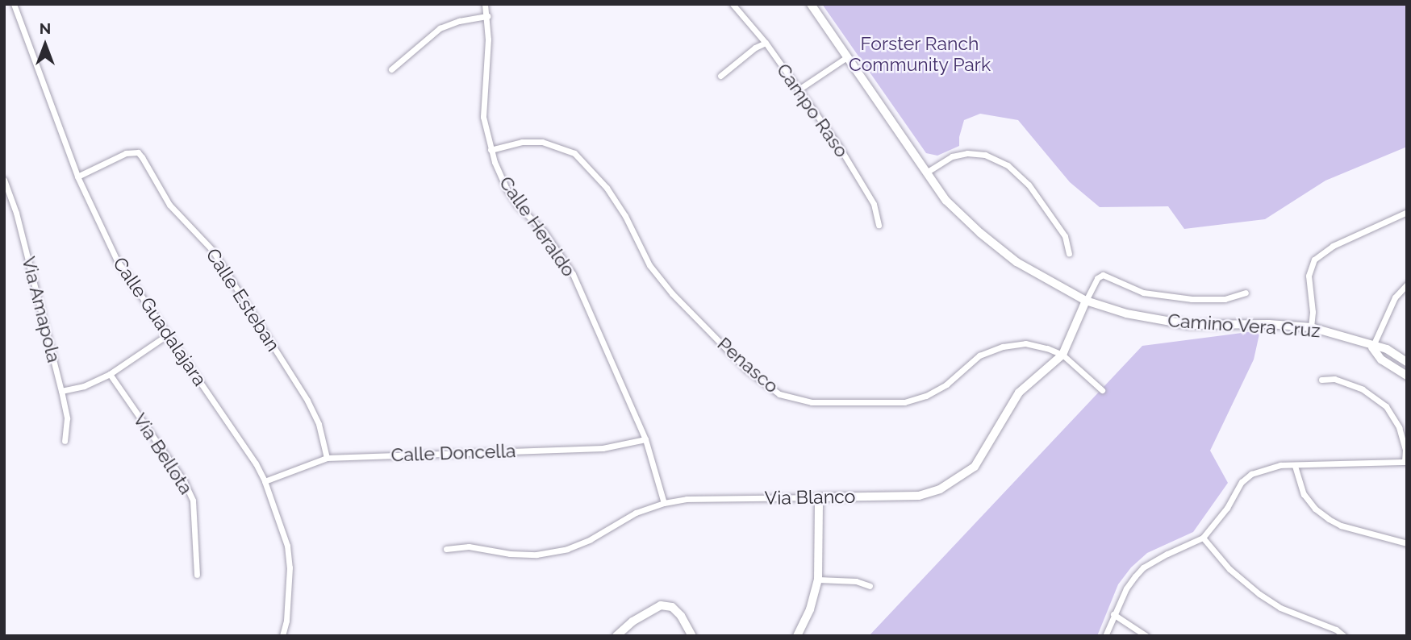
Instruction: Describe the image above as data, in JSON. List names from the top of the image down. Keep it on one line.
{"streets":{"main road":["Camino Vera Cruz","Via Blanco"],"street":["Campo Raso","Calle Heraldo","Calle Esteban","Via Amapola","Calle Guadalajara","Penasco","Calle Doncella","Via Bellota"]},"crossings":[["Calle Heraldo","Penasco"],["Calle Heraldo","Calle Doncella"],["Calle Heraldo","Via Blanco"],["Calle Esteban","Calle Guadalajara"],["Calle Esteban","Calle Doncella"],["Calle Guadalajara","Calle Doncella"],["Camino Vera Cruz","Via Blanco"],["Penasco","Via Blanco"]],"parks":["Forster Ranch Community Park"],"north":"top"}
